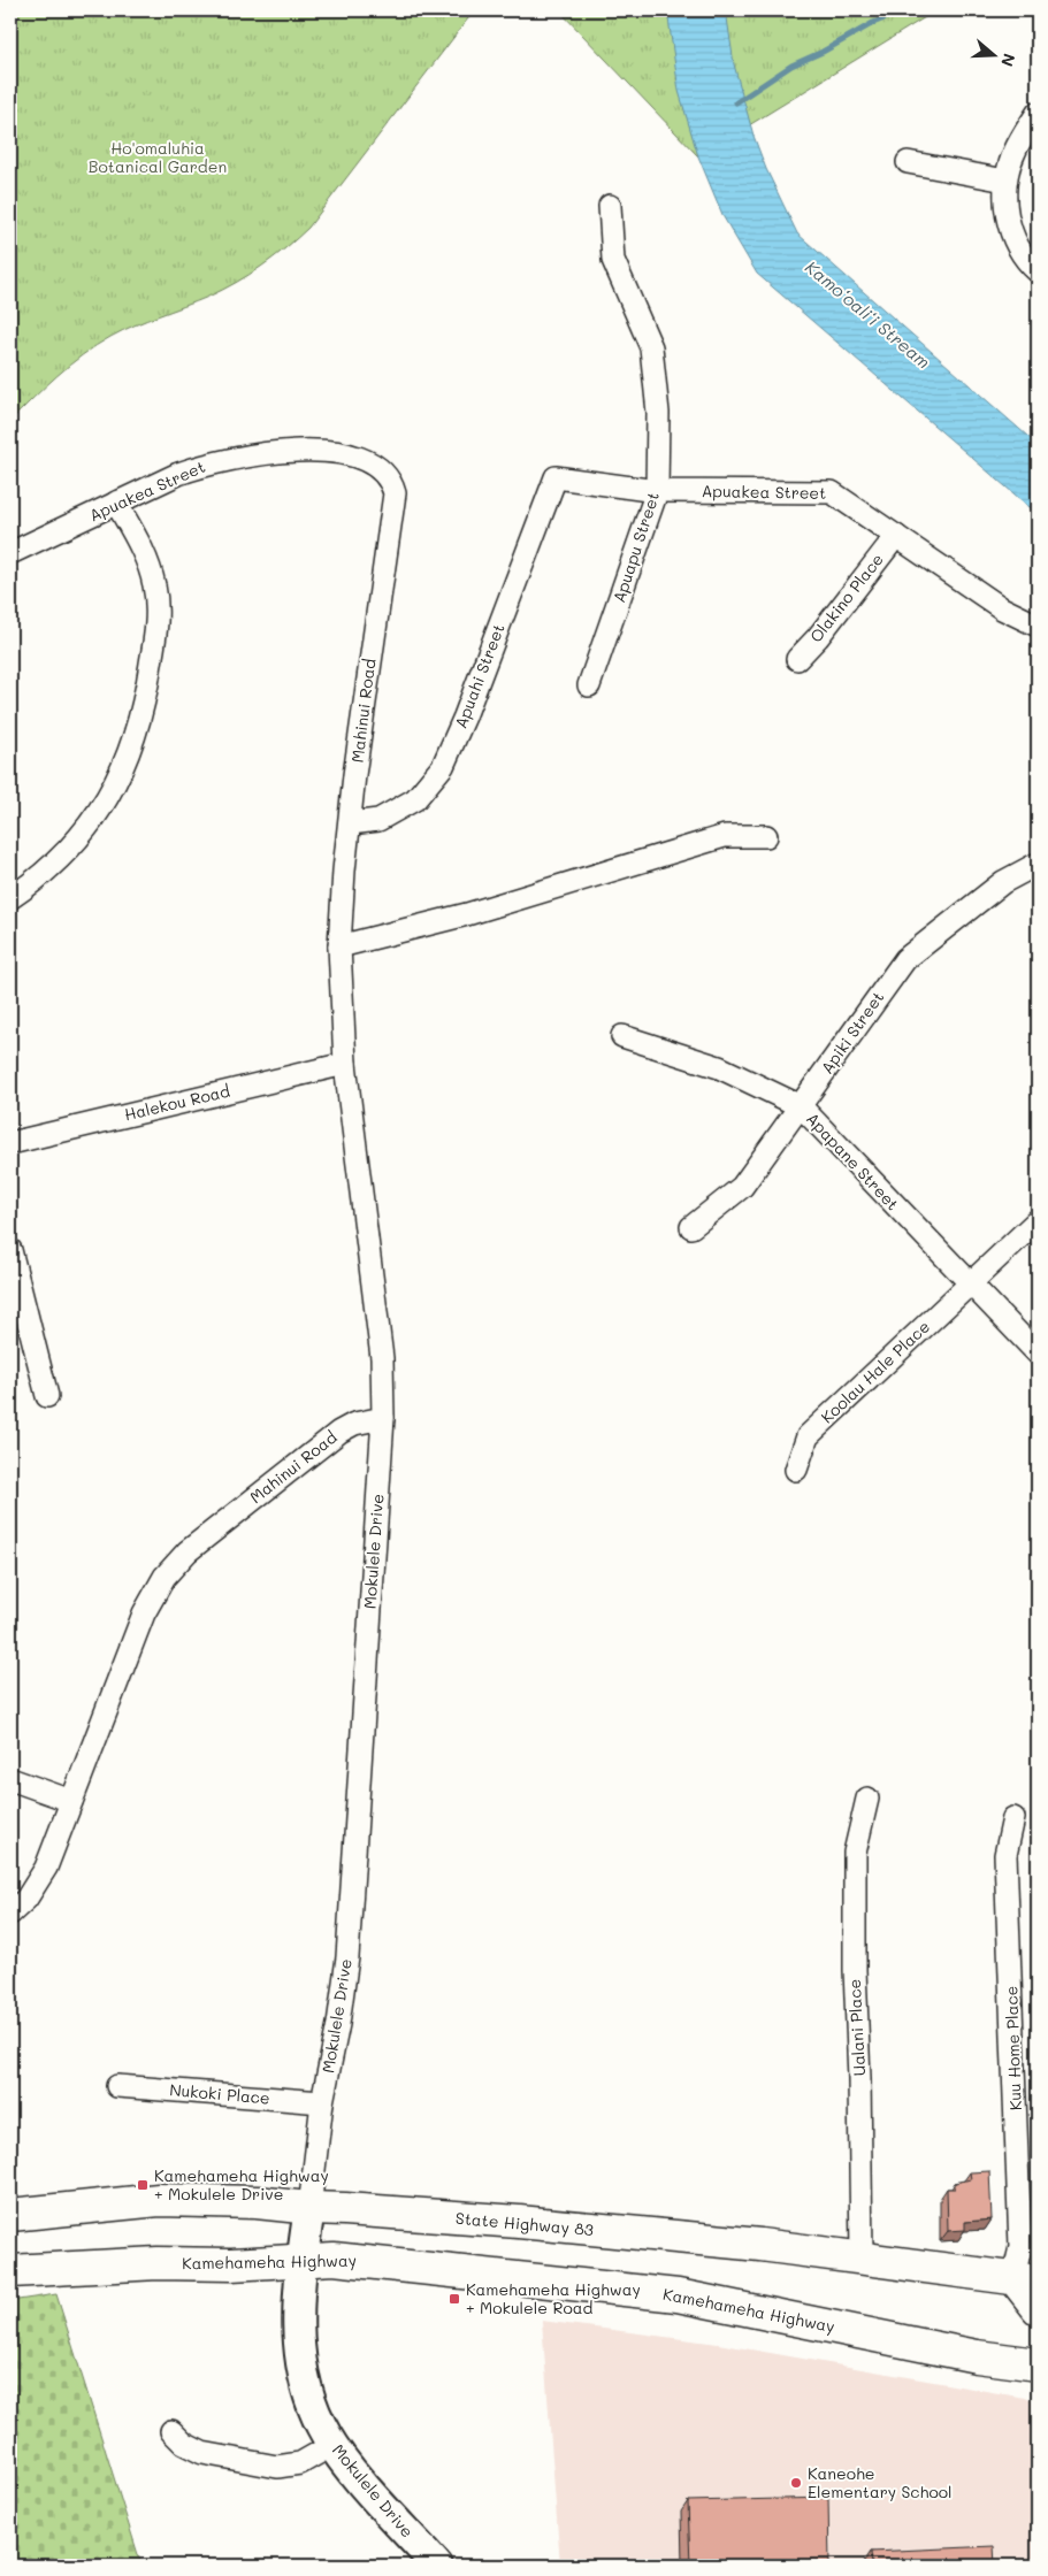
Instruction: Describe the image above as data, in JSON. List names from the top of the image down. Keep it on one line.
{"streets":{"main road":["State Highway 83","Kamehameha Highway"],"street":["Apuakea Street","Apuapu Street","Olakino Place","Apuahi Street","Mahinui Road","Apiki Street","Halekou Road","Apapane Street","Koolau Hale Place","Mokulele Drive","Ualani Place","Kuu Home Place","Nukoki Place"]},"crossings":[["Apuakea Street","Apuapu Street"],["Apuakea Street","Olakino Place"],["Apuakea Street","Apuahi Street"],["Apuakea Street","Mahinui Road"],["Apuahi Street","Mahinui Road"],["Mahinui Road","Halekou Road"],["Mahinui Road","Mokulele Drive"],["Apiki Street","Apapane Street"],["Apapane Street","Koolau Hale Place"],["Mokulele Drive","Nukoki Place"],["Mokulele Drive","State Highway 83"],["Mokulele Drive","Kamehameha Highway"],["Ualani Place","State Highway 83"],["Kuu Home Place","State Highway 83"]],"water":["Kamoʻoaliʻi Stream"],"parks":["Ho'omaluhia Botanical Garden"],"places":{"transit":["Kamehameha Highway + Mokulele Drive","Kamehameha Highway + Mokulele Road"],"other":["Kaneohe Elementary School"]},"north":"right"}
